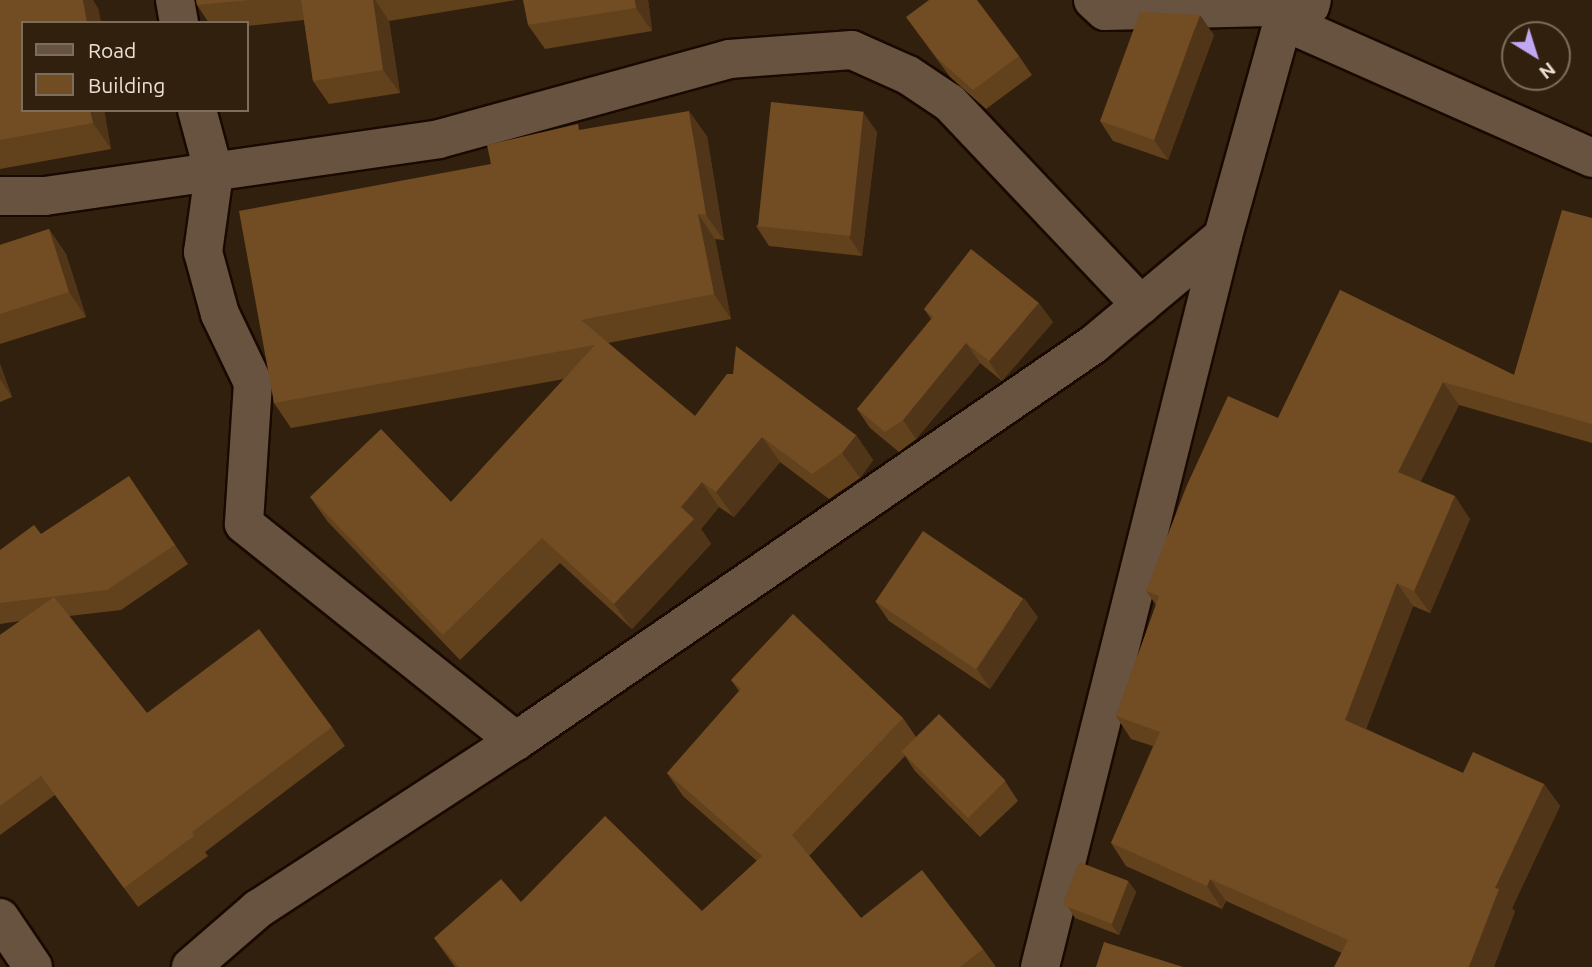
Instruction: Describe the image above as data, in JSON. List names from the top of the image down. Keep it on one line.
{"legend":["Road","Building"],"north":"bottom right"}
